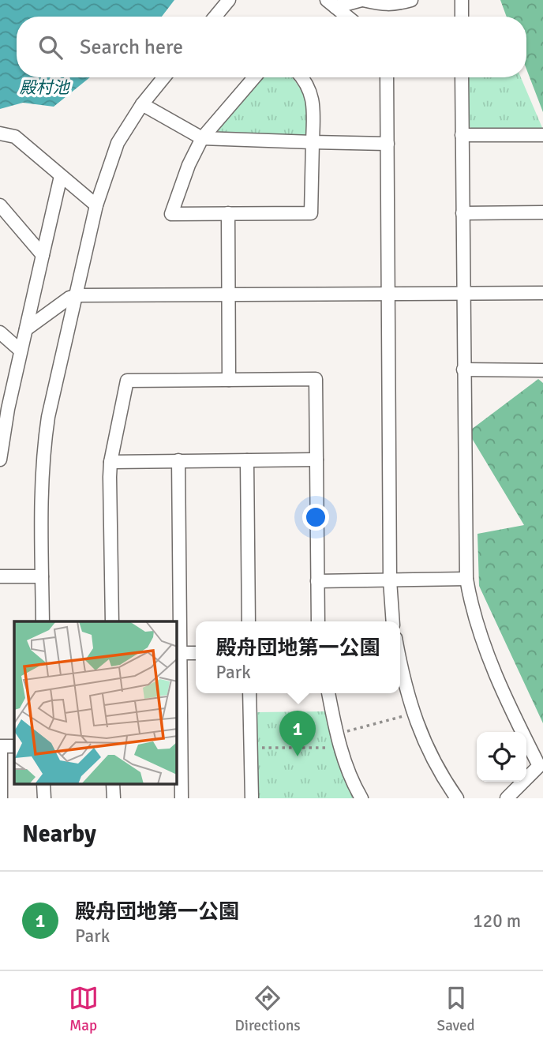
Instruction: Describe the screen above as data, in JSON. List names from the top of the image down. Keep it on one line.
{"water":["殿村池"],"page":{"search":"Search here","popup":["殿舟団地第一公園","Park"],"pins":"1","heading":"Nearby","list":[{"mark":"1","name":"殿舟団地第一公園","note":"Park","value":"120 m"}],"nav":["Map","Directions","Saved"]}}
